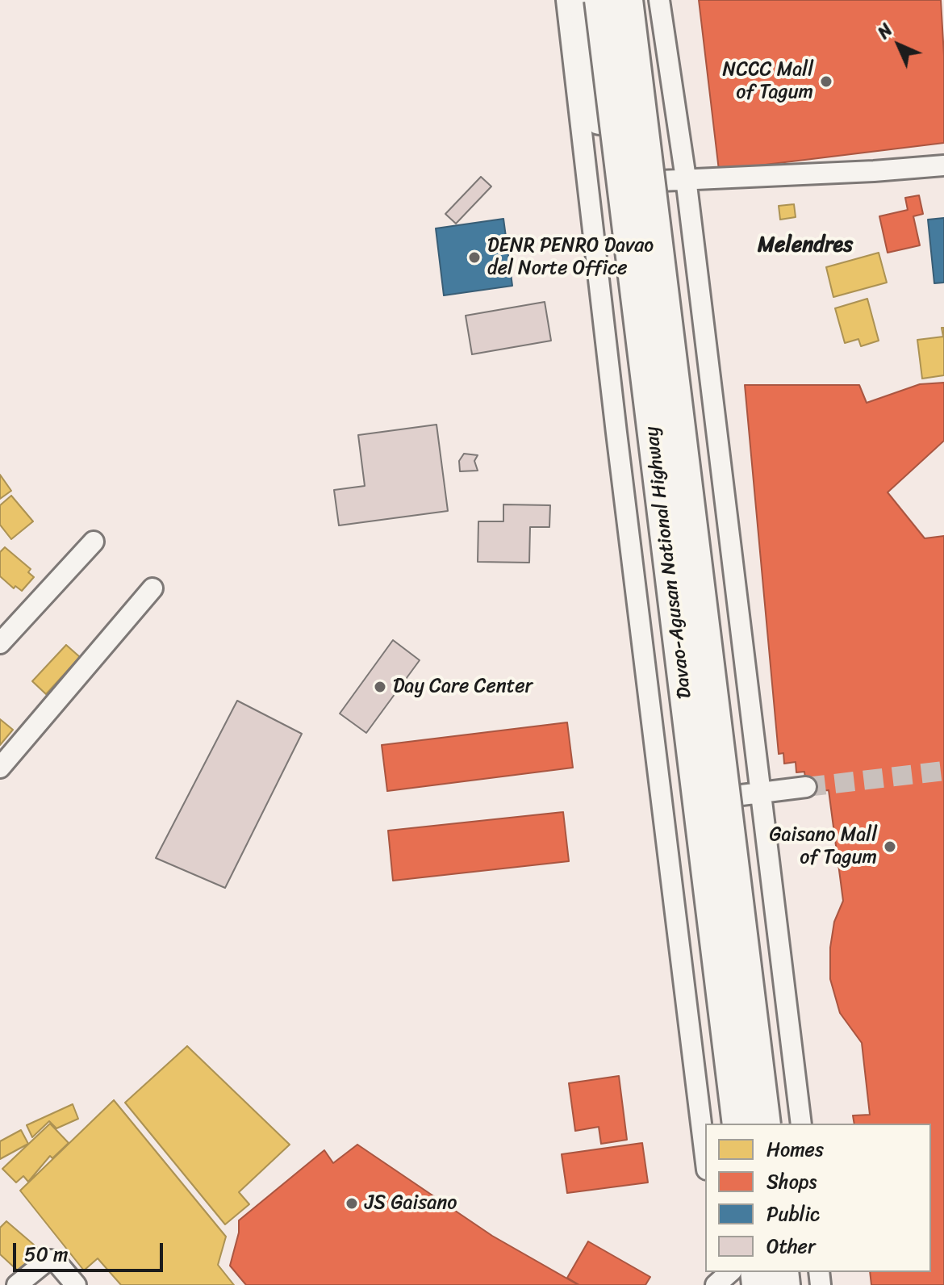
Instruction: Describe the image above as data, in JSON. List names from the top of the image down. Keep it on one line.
{"streets":{"highway":["Davao-Agusan National Highway"]},"districts":["Melendres"],"places":["NCCC Mall of Tagum","DENR PENRO Davao del Norte Office","Day Care Center","Gaisano Mall of Tagum","JS Gaisano"],"legend":["Homes","Shops","Public","Other"],"scale_bar":"50 m","north":"top left"}
